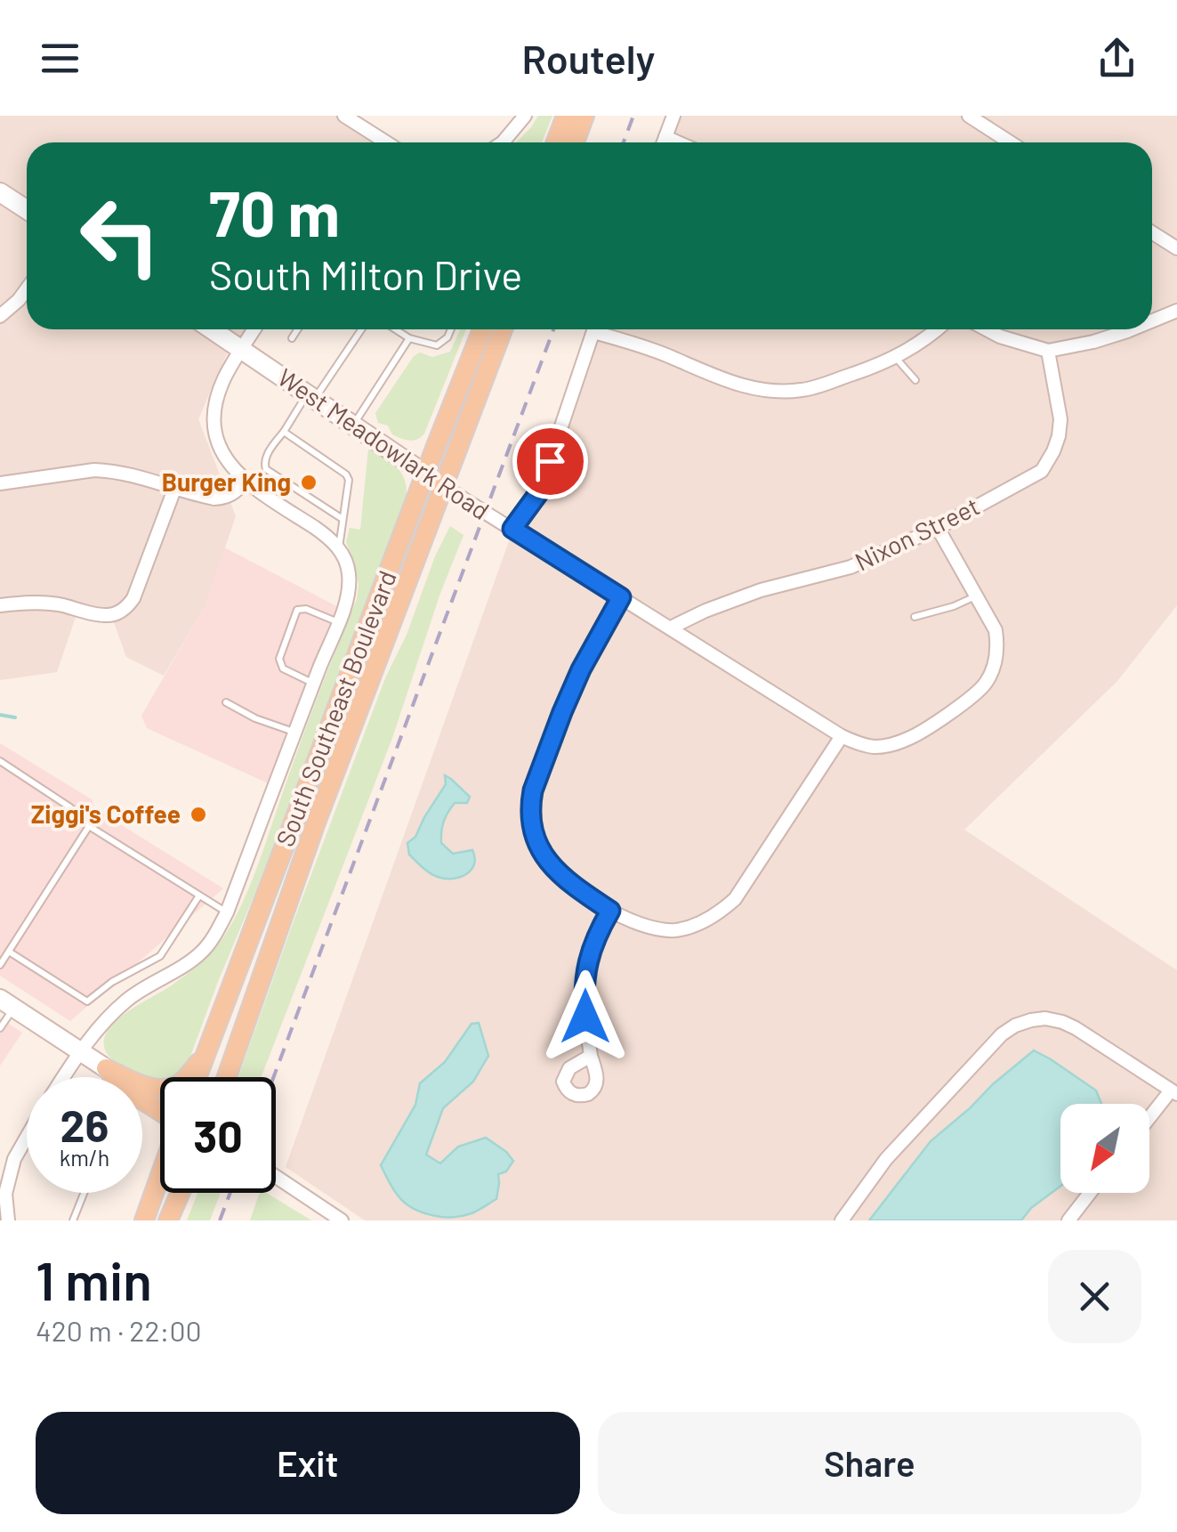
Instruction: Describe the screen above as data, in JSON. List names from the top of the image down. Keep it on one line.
{"streets":{"main road":["West Meadowlark Road","South Southeast Boulevard"],"street":["Nixon Street"]},"crossings":[["West Meadowlark Road","Nixon Street"],["West Meadowlark Road","South Southeast Boulevard"]],"places":["Burger King","Ziggi's Coffee"],"north":"bottom left","page":{"header":"Routely","turn":["70 m","South Milton Drive"],"speed":"26 km/h","limit":"30","heading":["1 min","420 m · 22:00"],"buttons":["Exit","Share"]}}
